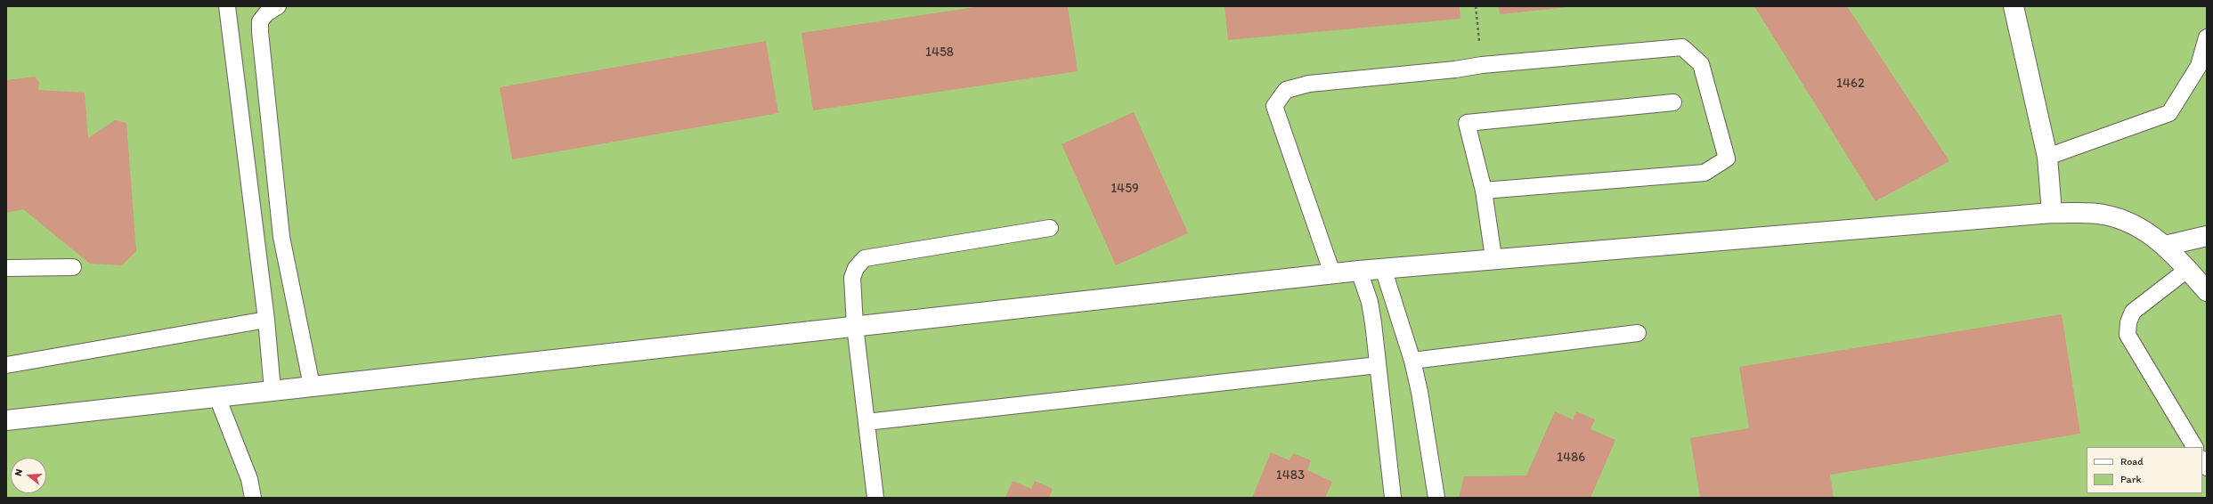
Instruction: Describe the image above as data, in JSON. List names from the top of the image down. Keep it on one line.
{"house_numbers":["1458","1462","1459","1486","1483"],"legend":["Road","Park"],"north":"left"}
